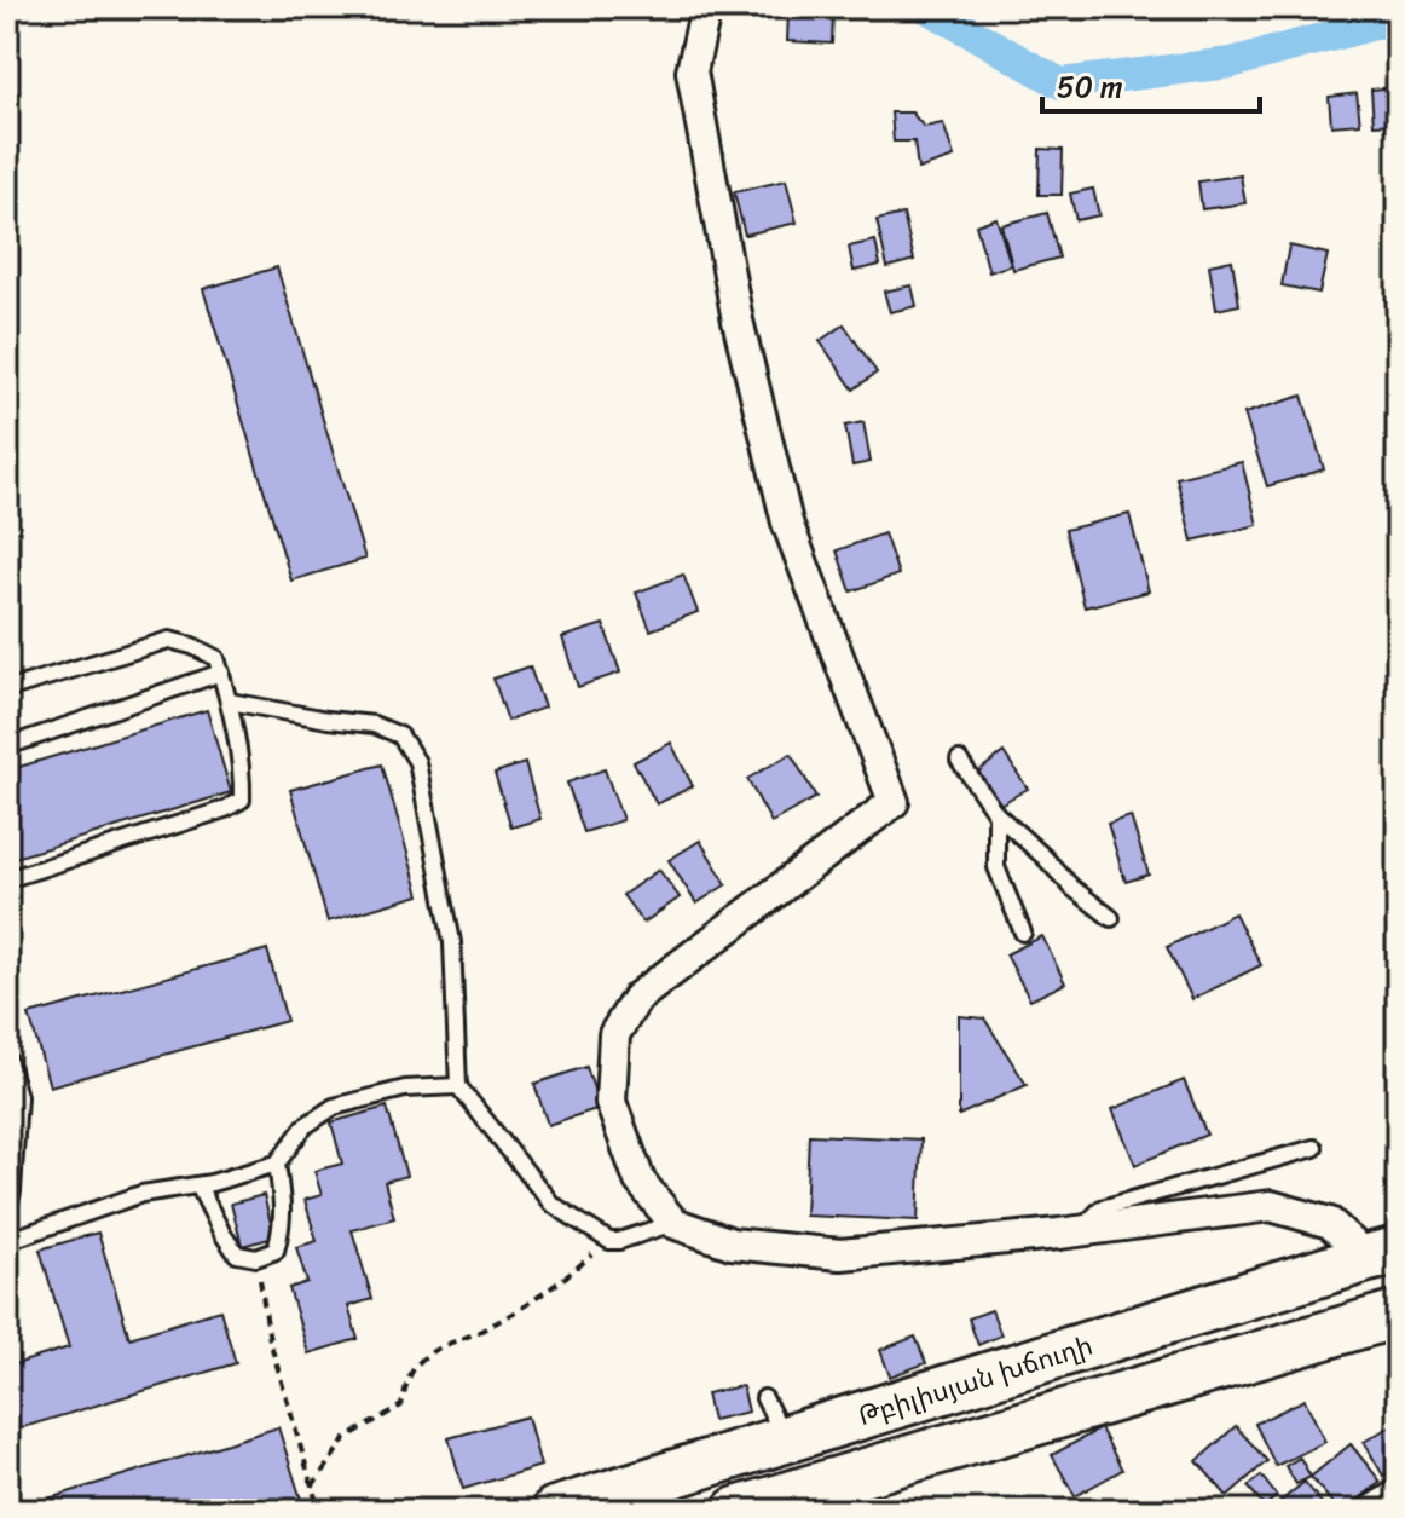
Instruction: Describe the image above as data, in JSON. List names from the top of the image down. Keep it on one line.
{"streets":{"main road":["Թբիլիսյան խճուղի"]},"scale_bar":"50 m"}
